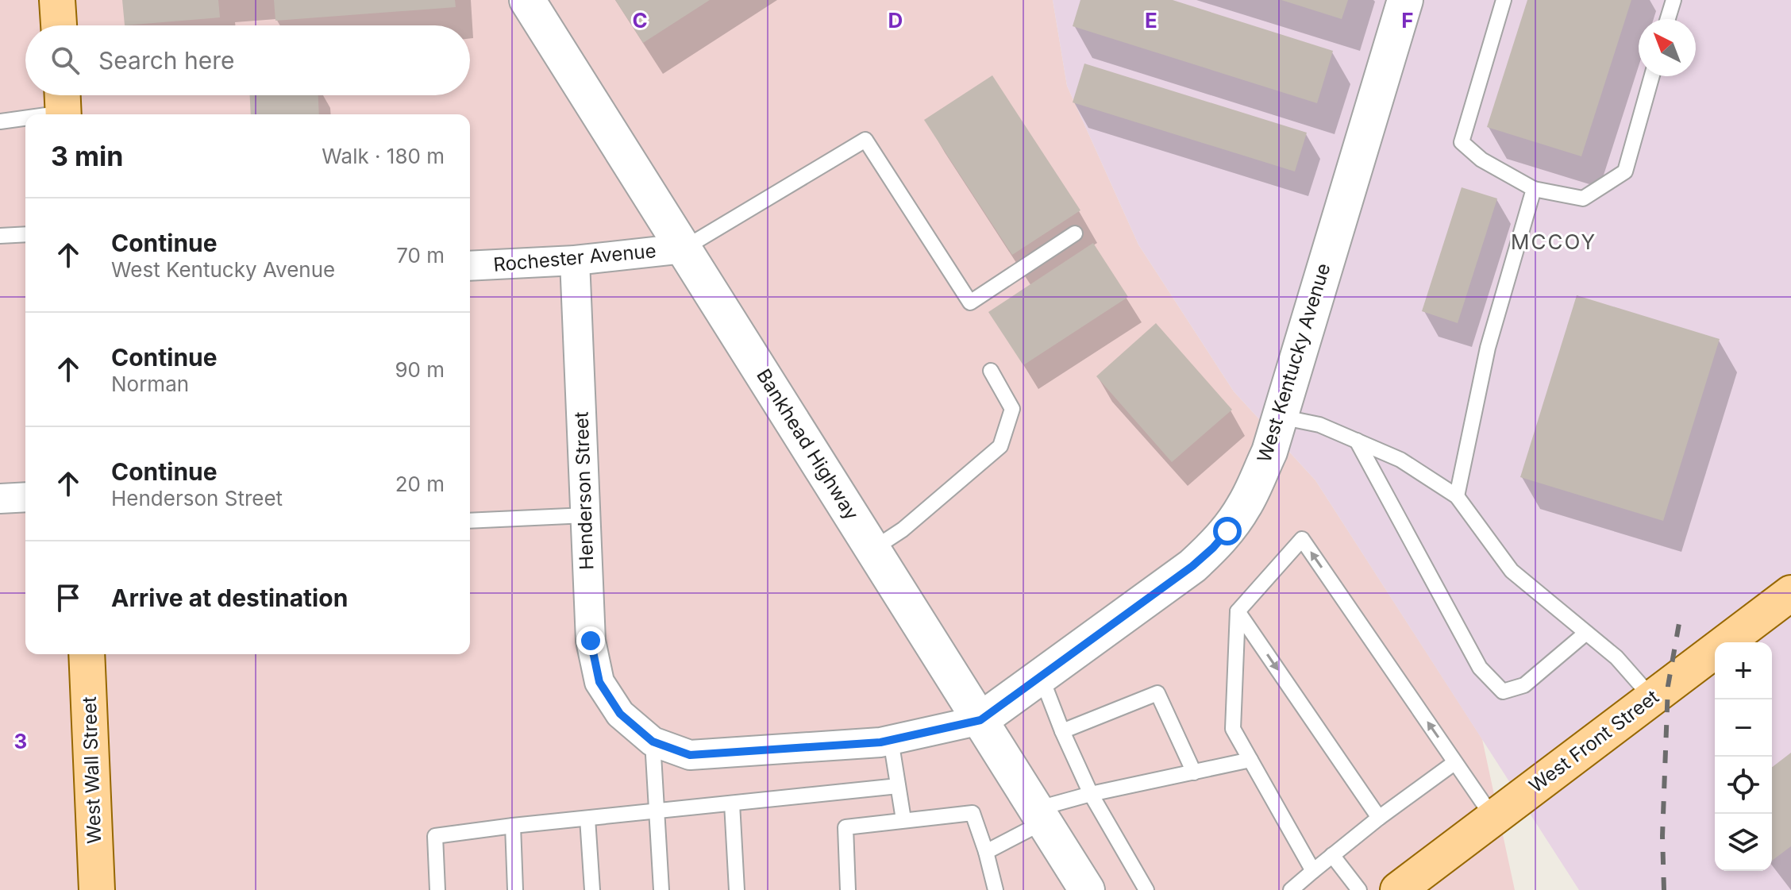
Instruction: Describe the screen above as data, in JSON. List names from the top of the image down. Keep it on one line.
{"streets":{"main road":["West Front Street","West Wall Street"],"street":["Rochester Avenue","West Kentucky Avenue","Bankhead Highway","Henderson Street"]},"crossings":[["Rochester Avenue","Bankhead Highway"],["Rochester Avenue","Henderson Street"],["West Kentucky Avenue","Bankhead Highway"]],"districts":["MCCOY"],"north":"top left","page":{"search":"Search here","heading":["3 min","Walk · 180 m"],"list":[["Continue","West Kentucky Avenue","70 m"],["Continue","Norman","90 m"],["Continue","Henderson Street","20 m"],"Arrive at destination"],"map_buttons":["+","−"]},"grid":{"columns":["C","D","E","F"],"rows":["3"]}}
